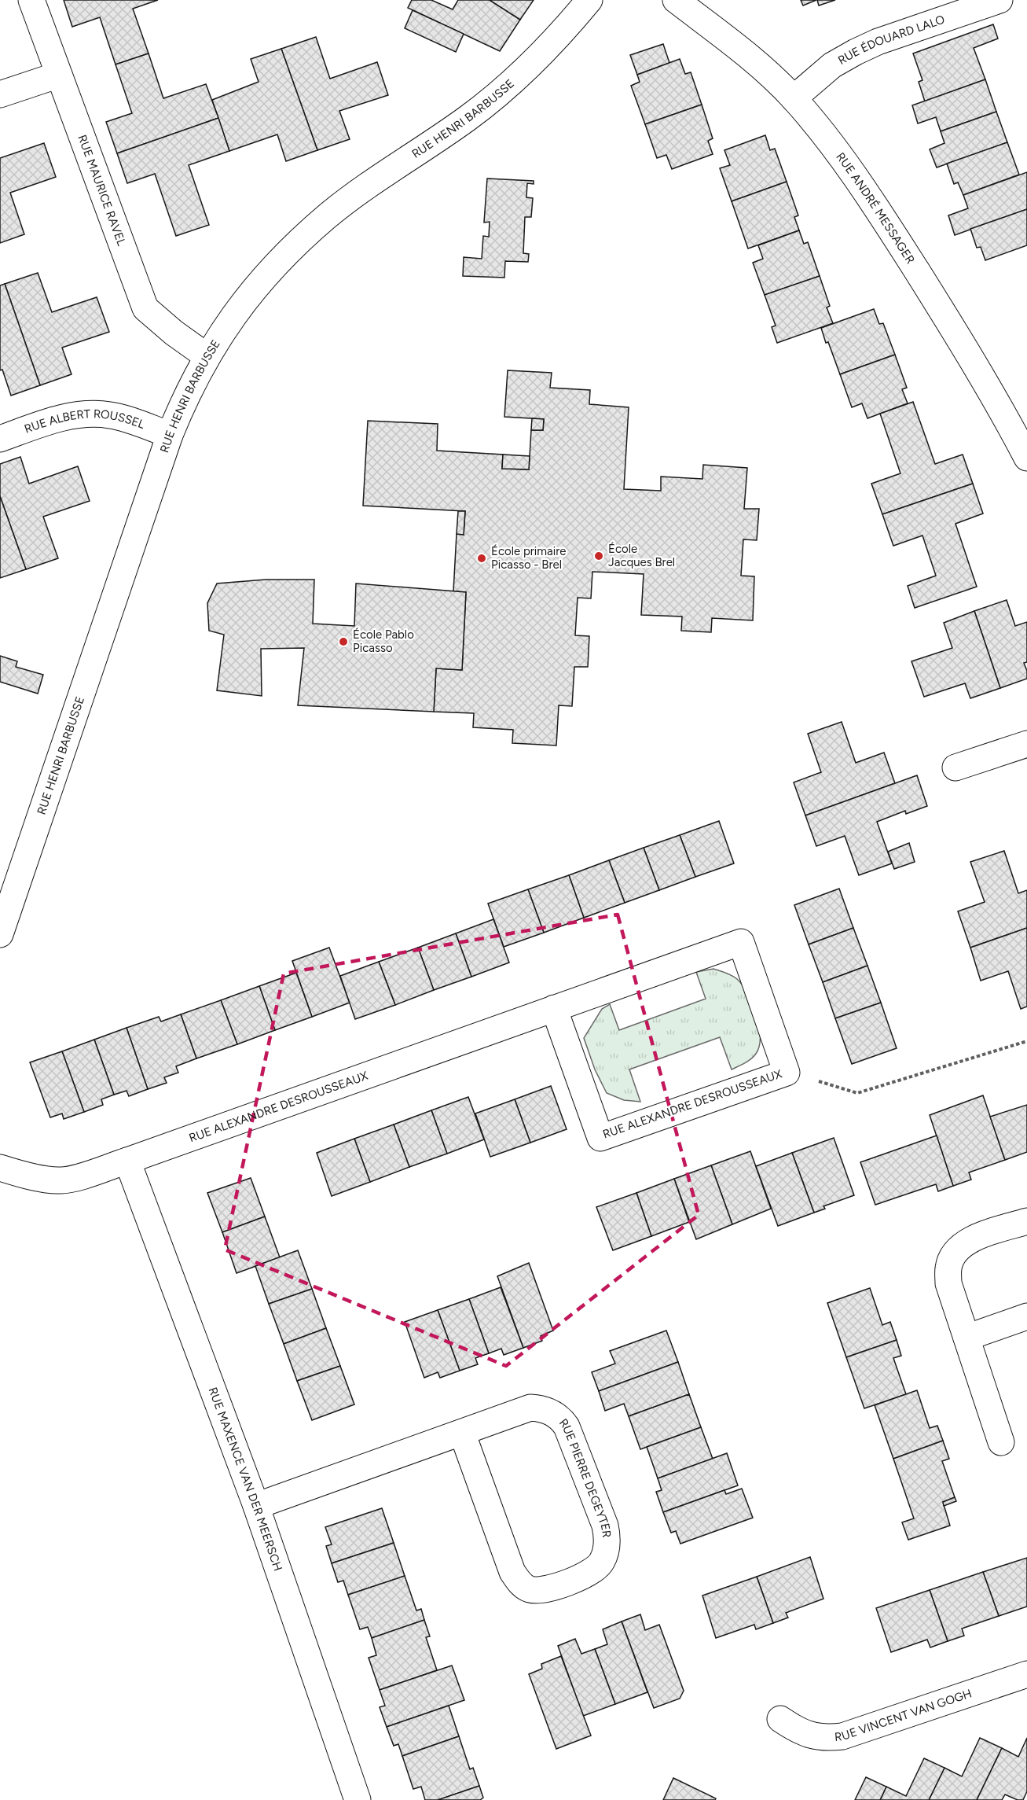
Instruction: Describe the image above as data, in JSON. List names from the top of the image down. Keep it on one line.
{"streets":{"street":["RUE ÉDOUARD LALO","RUE HENRI BARBUSSE","RUE MAURICE RAVEL","RUE ANDRÉ MESSAGER","RUE ALBERT ROUSSEL","RUE ALEXANDRE DESROUSSEAUX","RUE MAXENCE VAN DER MEERSCH","RUE PIERRE DEGEYTER","RUE VINCENT VAN GOGH"]},"crossings":[["RUE ÉDOUARD LALO","RUE ANDRÉ MESSAGER"],["RUE HENRI BARBUSSE","RUE MAURICE RAVEL"],["RUE HENRI BARBUSSE","RUE ALBERT ROUSSEL"],["RUE ALEXANDRE DESROUSSEAUX","RUE MAXENCE VAN DER MEERSCH"],["RUE MAXENCE VAN DER MEERSCH","RUE PIERRE DEGEYTER"]],"places":["École Jacques Brel","École primaire Picasso - Brel","École Pablo Picasso"]}
